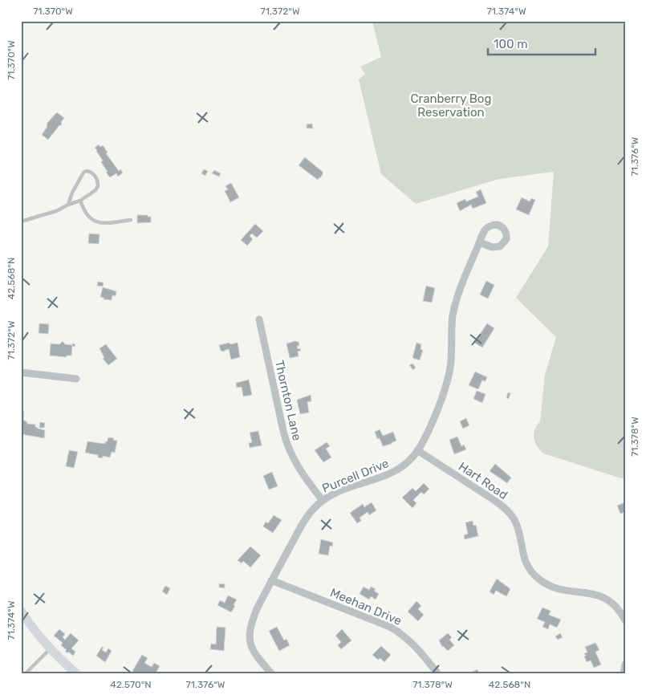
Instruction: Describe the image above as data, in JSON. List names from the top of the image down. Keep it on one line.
{"streets":{"street":["Thornton Lane","Purcell Drive","Hart Road","Meehan Drive"]},"crossings":[["Thornton Lane","Purcell Drive"],["Purcell Drive","Hart Road"],["Purcell Drive","Meehan Drive"]],"parks":["Cranberry Bog Reservation"],"scale_bar":"100 m","coordinates":["71.370°W","71.372°W","71.374°W","71.376°W","42.568°N","71.378°W","42.570°N"]}
